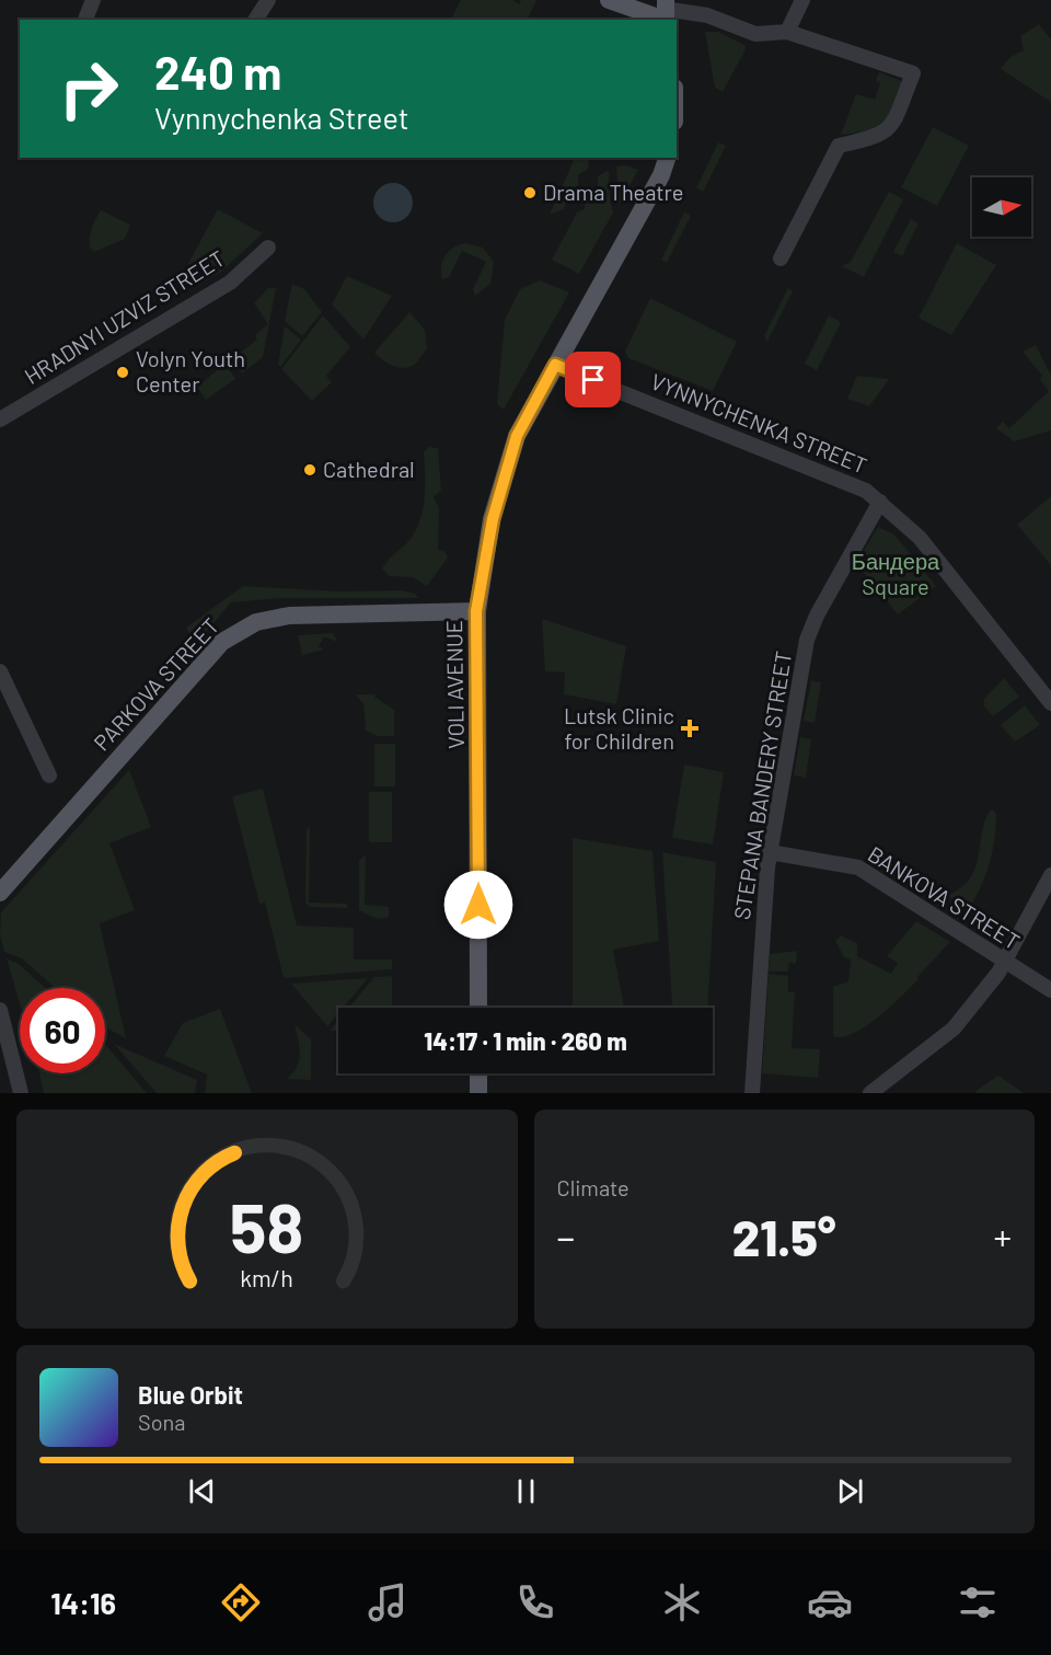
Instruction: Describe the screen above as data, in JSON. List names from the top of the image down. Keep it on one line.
{"streets":{"main road":["PARKOVA STREET","VOLI AVENUE"],"street":["HRADNYI UZVIZ STREET","VYNNYCHENKA STREET","STEPANA BANDERY STREET","BANKOVA STREET"]},"crossings":[["VYNNYCHENKA STREET","VOLI AVENUE"],["VYNNYCHENKA STREET","STEPANA BANDERY STREET"],["PARKOVA STREET","VOLI AVENUE"],["STEPANA BANDERY STREET","BANKOVA STREET"]],"parks":["Бандера Square"],"places":{"other":["Drama Theatre","Volyn Youth Center","Cathedral"],"health":["Lutsk Clinic for Children"]},"north":"right","page":{"turn":["240 m","Vynnychenka Street"],"limit":"60","trip":"14:17 · 1 min · 260 m","tile":"Climate","heat":["−","21.5°","+"],"song":["Blue Orbit","Sona"],"tabs":"14:16","gauge":["58","km/h"]}}
